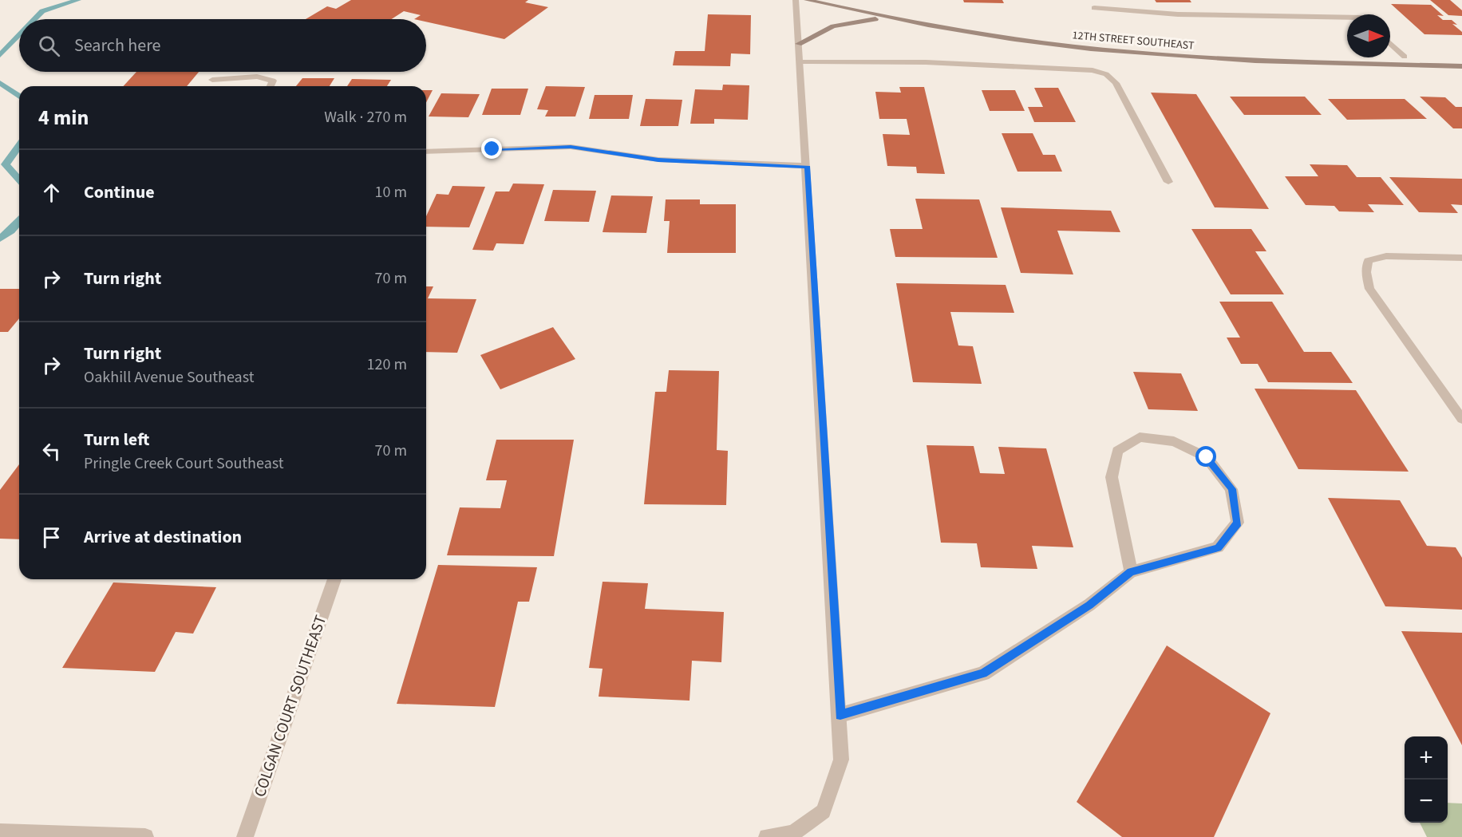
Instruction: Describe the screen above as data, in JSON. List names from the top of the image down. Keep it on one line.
{"streets":{"main road":["12TH STREET SOUTHEAST"],"street":["COLGAN COURT SOUTHEAST"]},"north":"right","page":{"search":"Search here","heading":["4 min","Walk · 270 m"],"list":[["Continue","10 m"],["Turn right","70 m"],["Turn right","Oakhill Avenue Southeast","120 m"],["Turn left","Pringle Creek Court Southeast","70 m"],"Arrive at destination"],"map_buttons":["+","−"]}}
